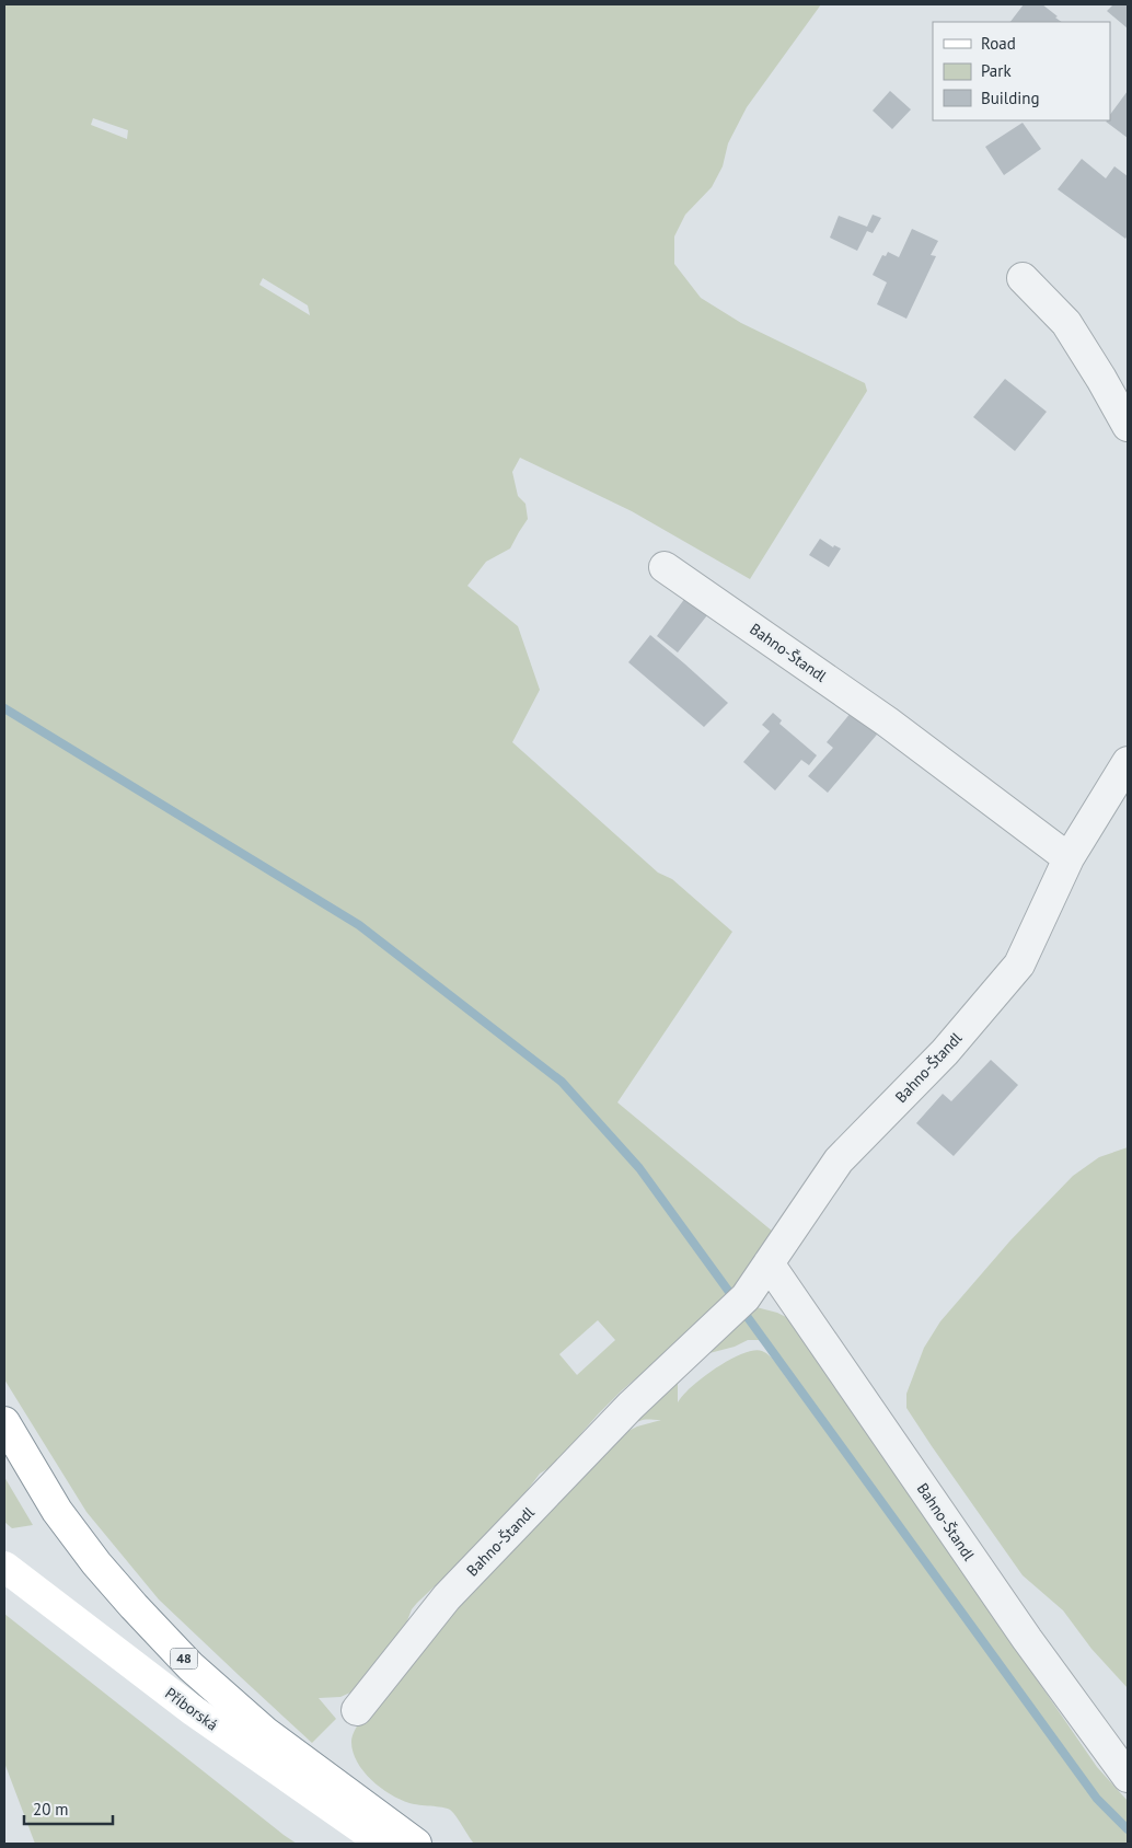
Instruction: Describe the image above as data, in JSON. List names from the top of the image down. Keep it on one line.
{"streets":{"main road":["48","Příborská"],"street":["Bahno-Štandl"]},"legend":["Road","Park","Building"],"scale_bar":"20 m"}
